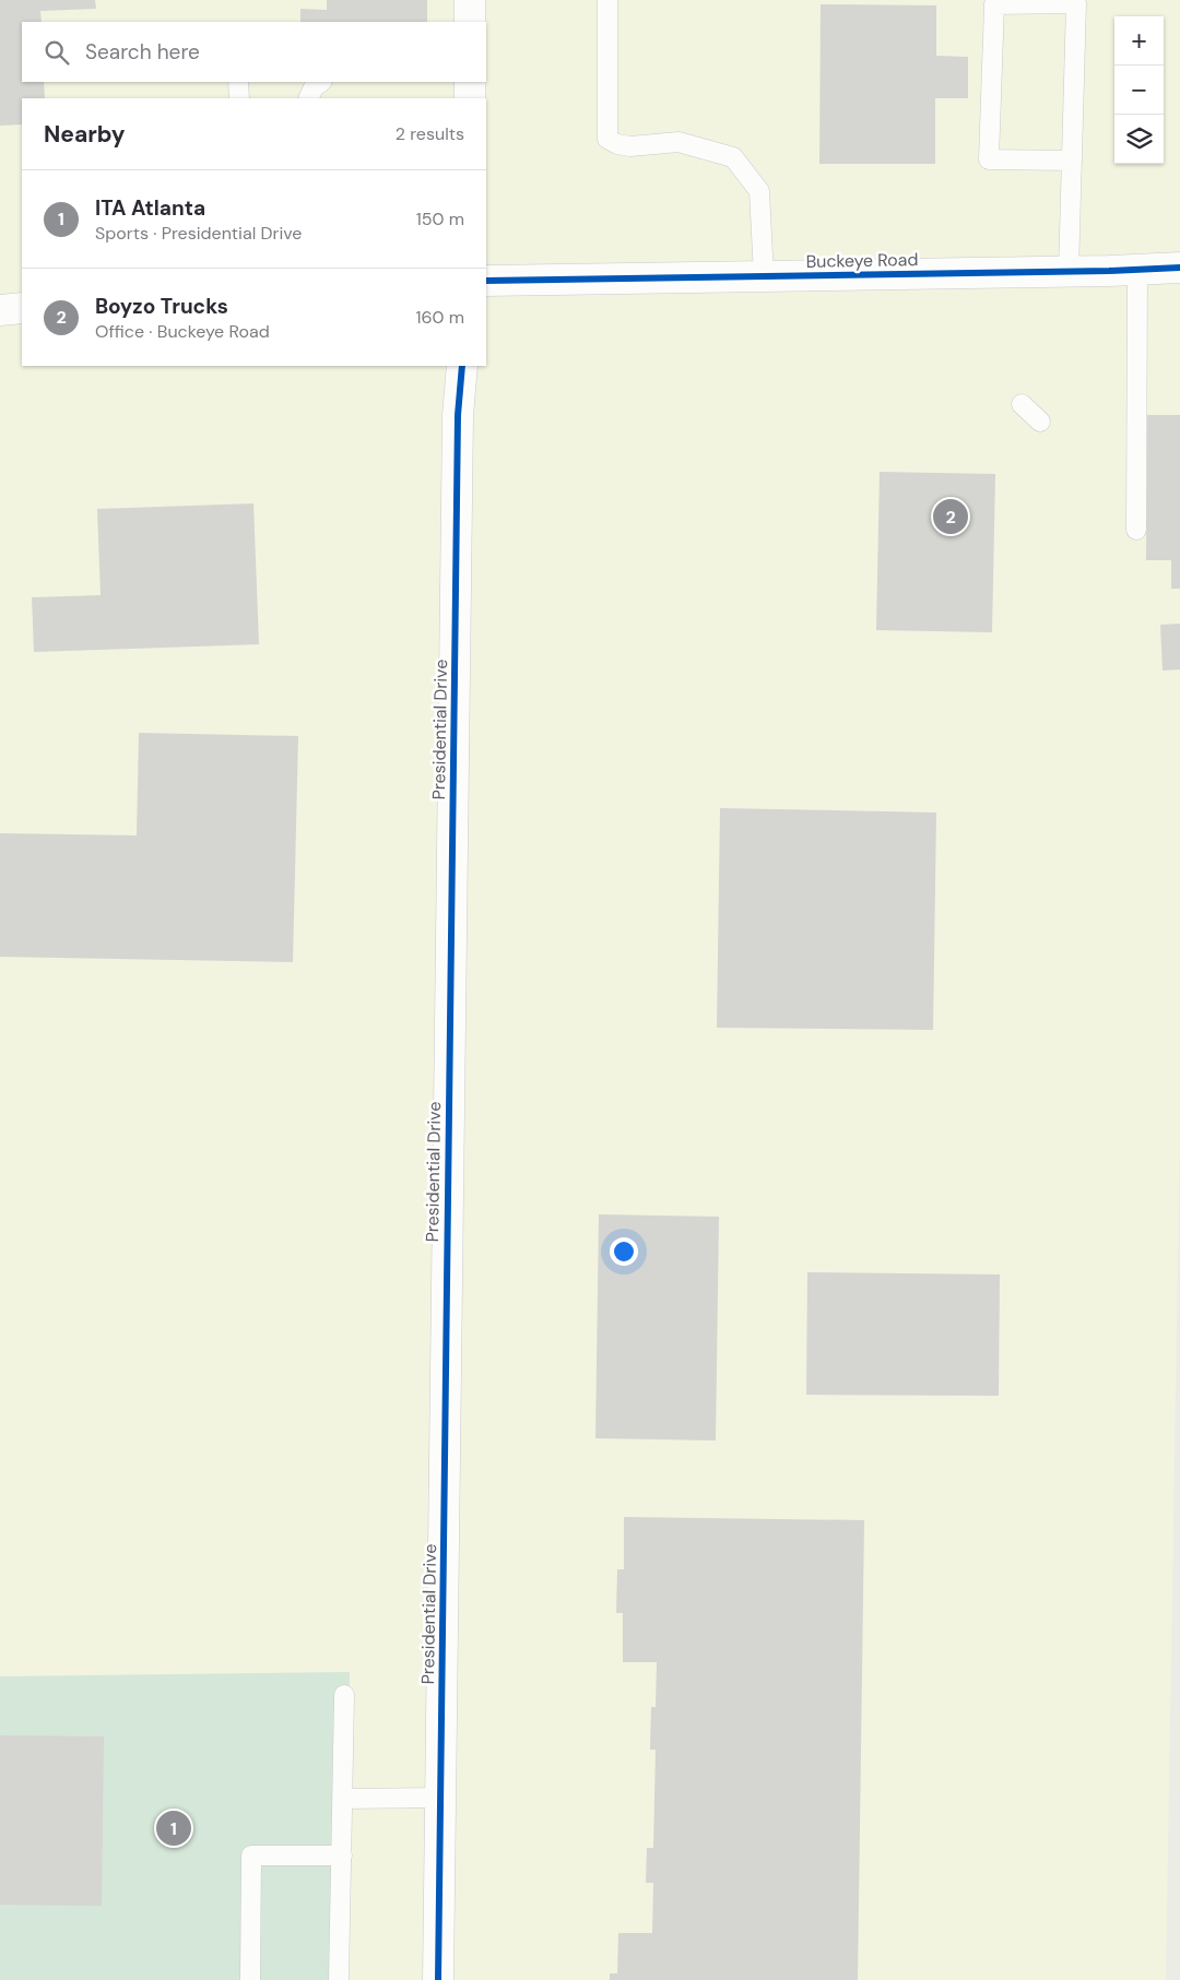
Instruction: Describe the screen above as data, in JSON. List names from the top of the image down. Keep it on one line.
{"streets":{"street":["Buckeye Road","Presidential Drive"]},"page":{"map_buttons":["+","−"],"search":"Search here","heading":["Nearby","2 results"],"list":[{"mark":"1","name":"ITA Atlanta","note":"Sports · Presidential Drive","value":"150 m"},{"mark":"2","name":"Boyzo Trucks","note":"Office · Buckeye Road","value":"160 m"}],"pins":["2","1"]}}
